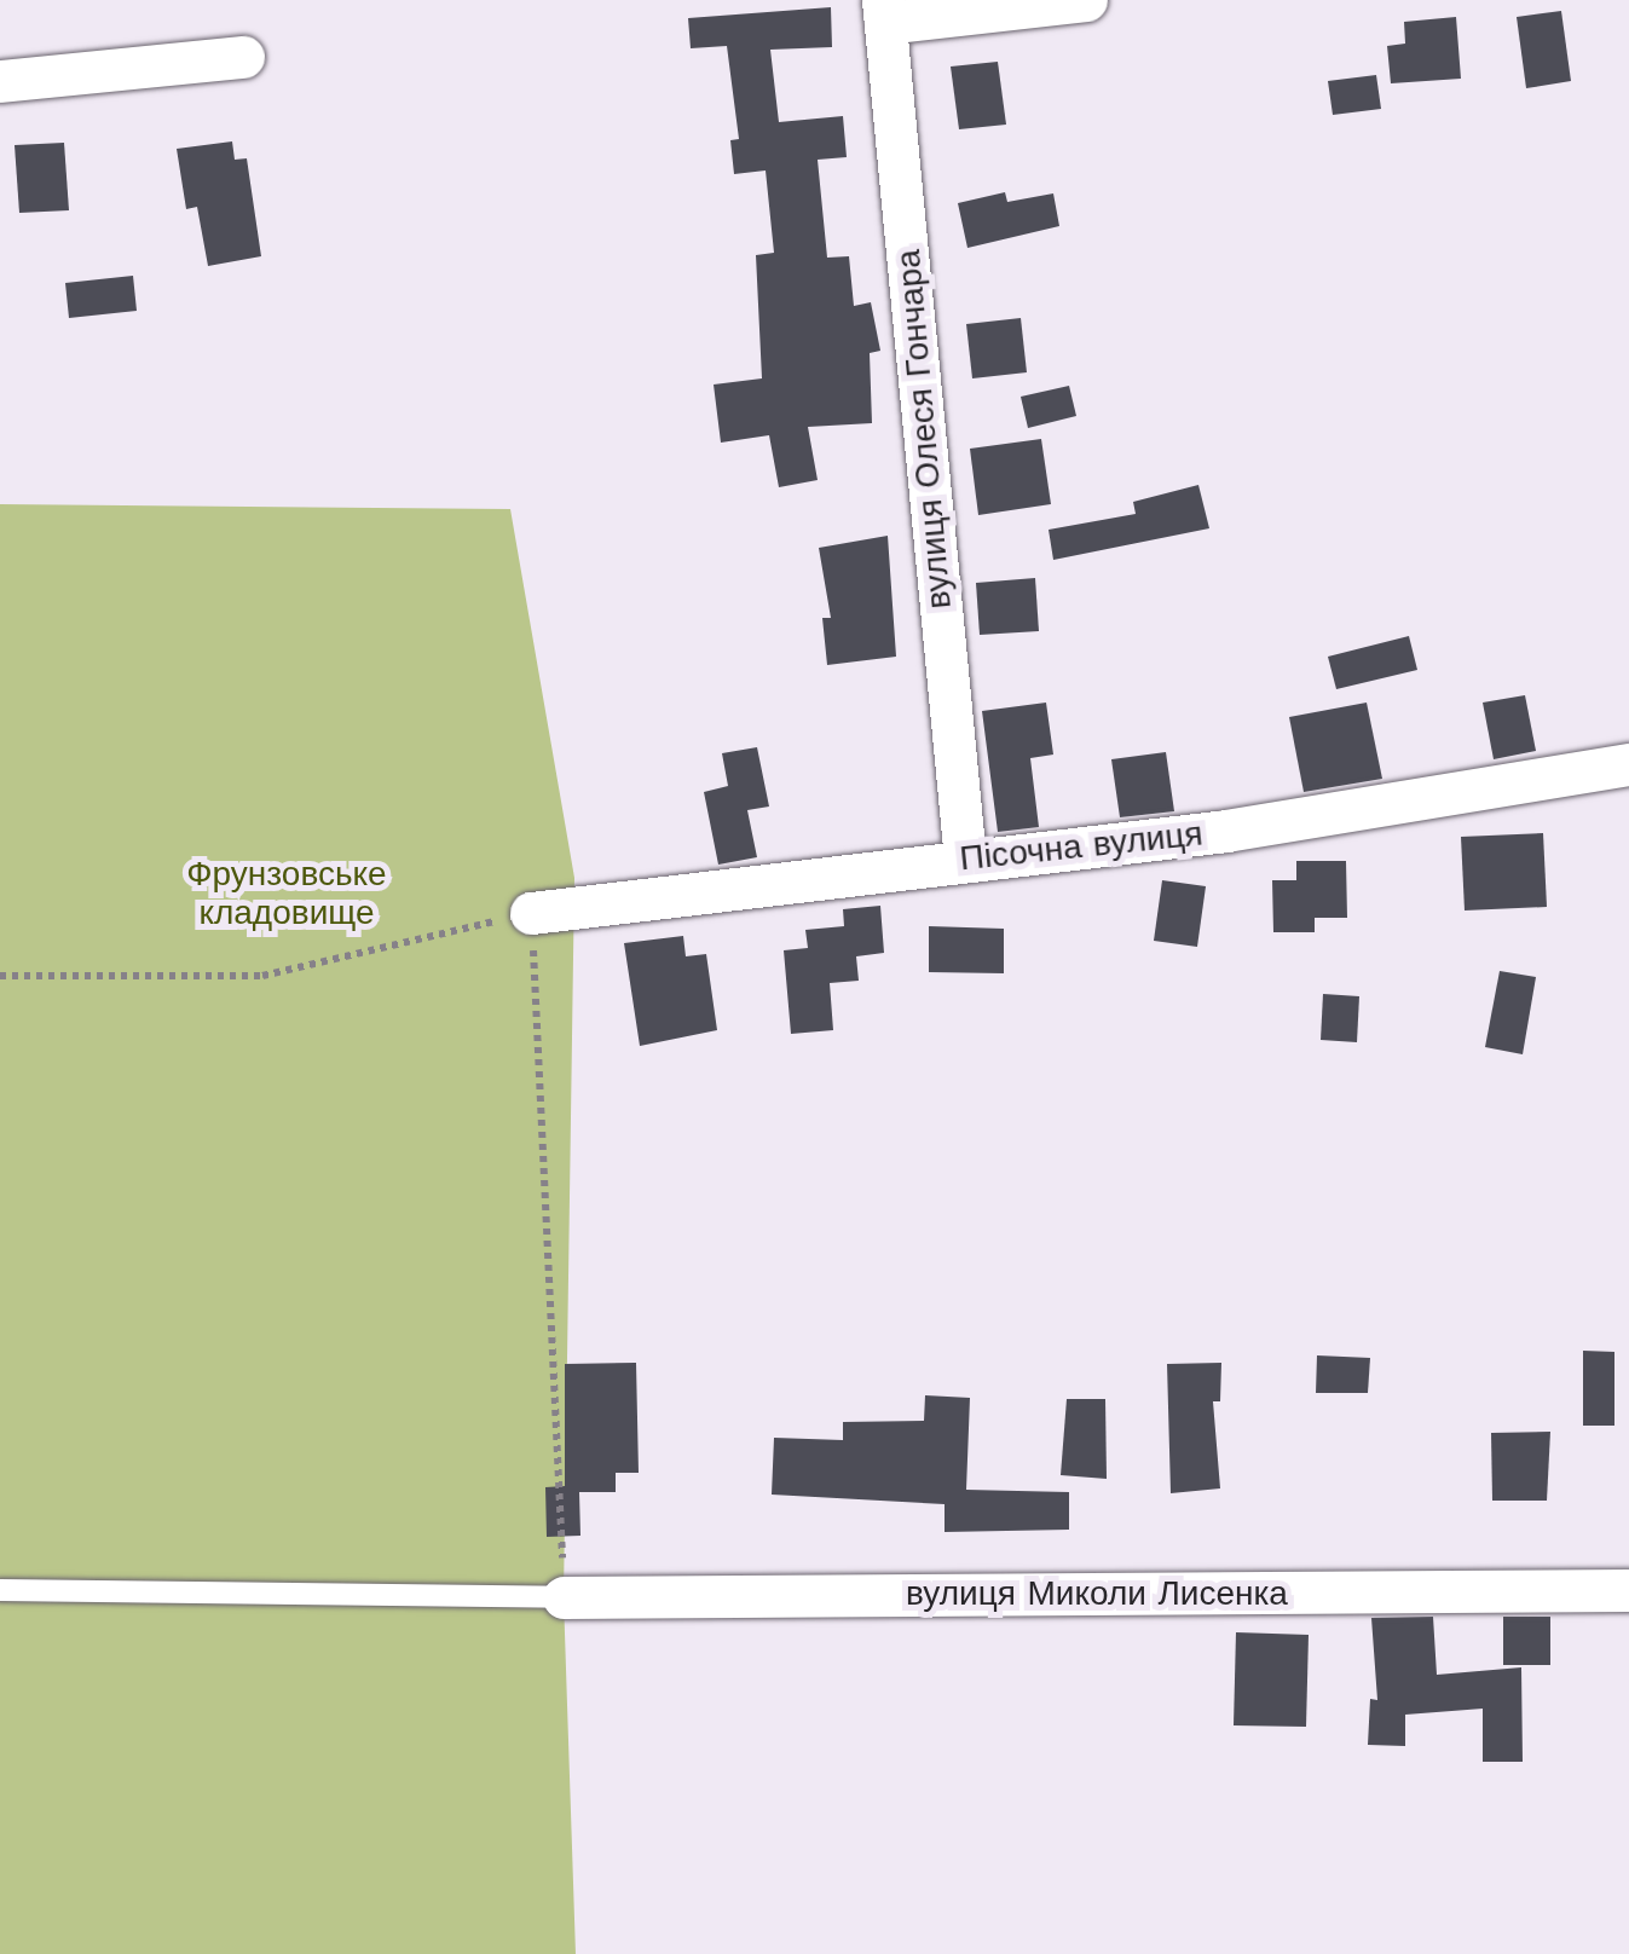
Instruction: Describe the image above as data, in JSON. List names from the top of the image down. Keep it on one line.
{"streets":{"street":["вулиця Олеся Гончара","Пісочна вулиця","вулиця Миколи Лисенка"]},"crossings":[["вулиця Олеся Гончара","Пісочна вулиця"]],"parks":["Фрунзовське кладовище"]}
